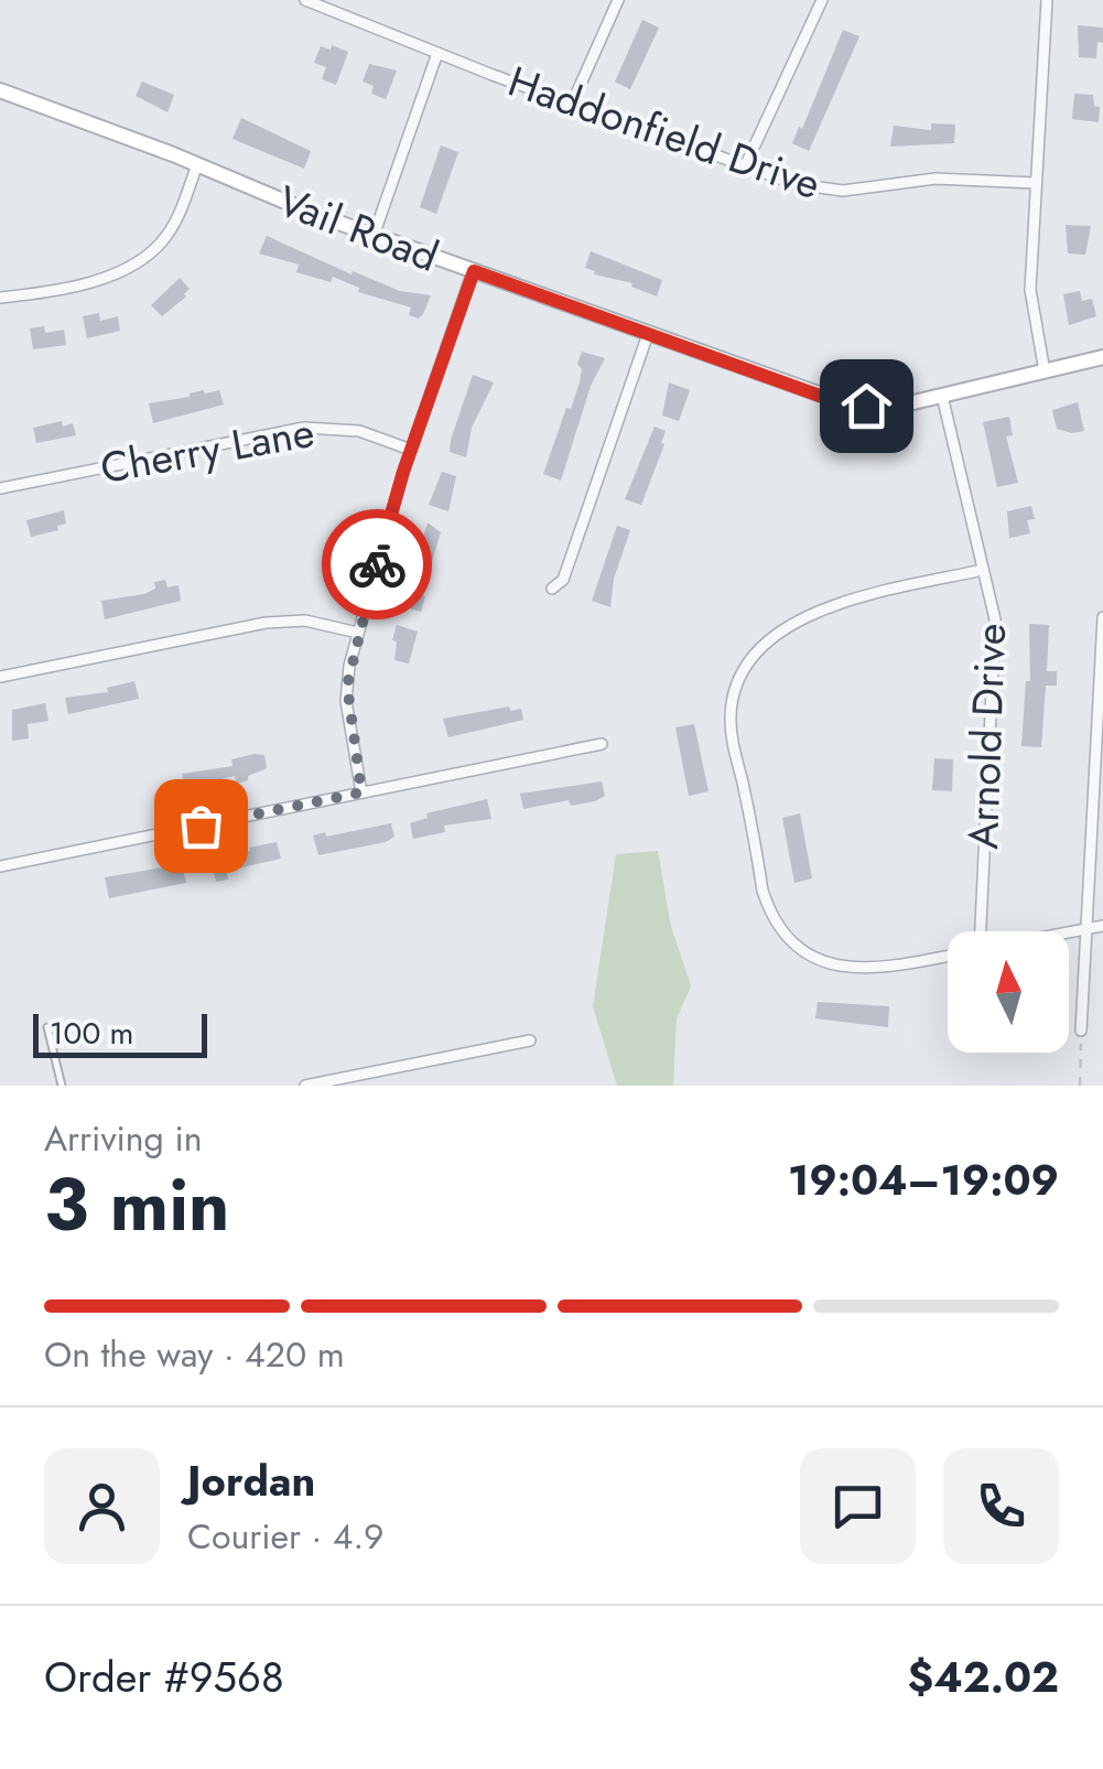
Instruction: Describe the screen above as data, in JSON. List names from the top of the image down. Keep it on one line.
{"streets":{"street":["Haddonfield Drive","Vail Road","Cherry Lane","Arnold Drive"]},"crossings":[["Vail Road","Arnold Drive"]],"scale_bar":"100 m","north":"top","page":{"scale":"100 m","heading":["3 min","Arriving in","19:04–19:09"],"panel":["Jordan","Courier · 4.9","Order #9568","$42.02"],"bar":"On the way · 420 m"}}
